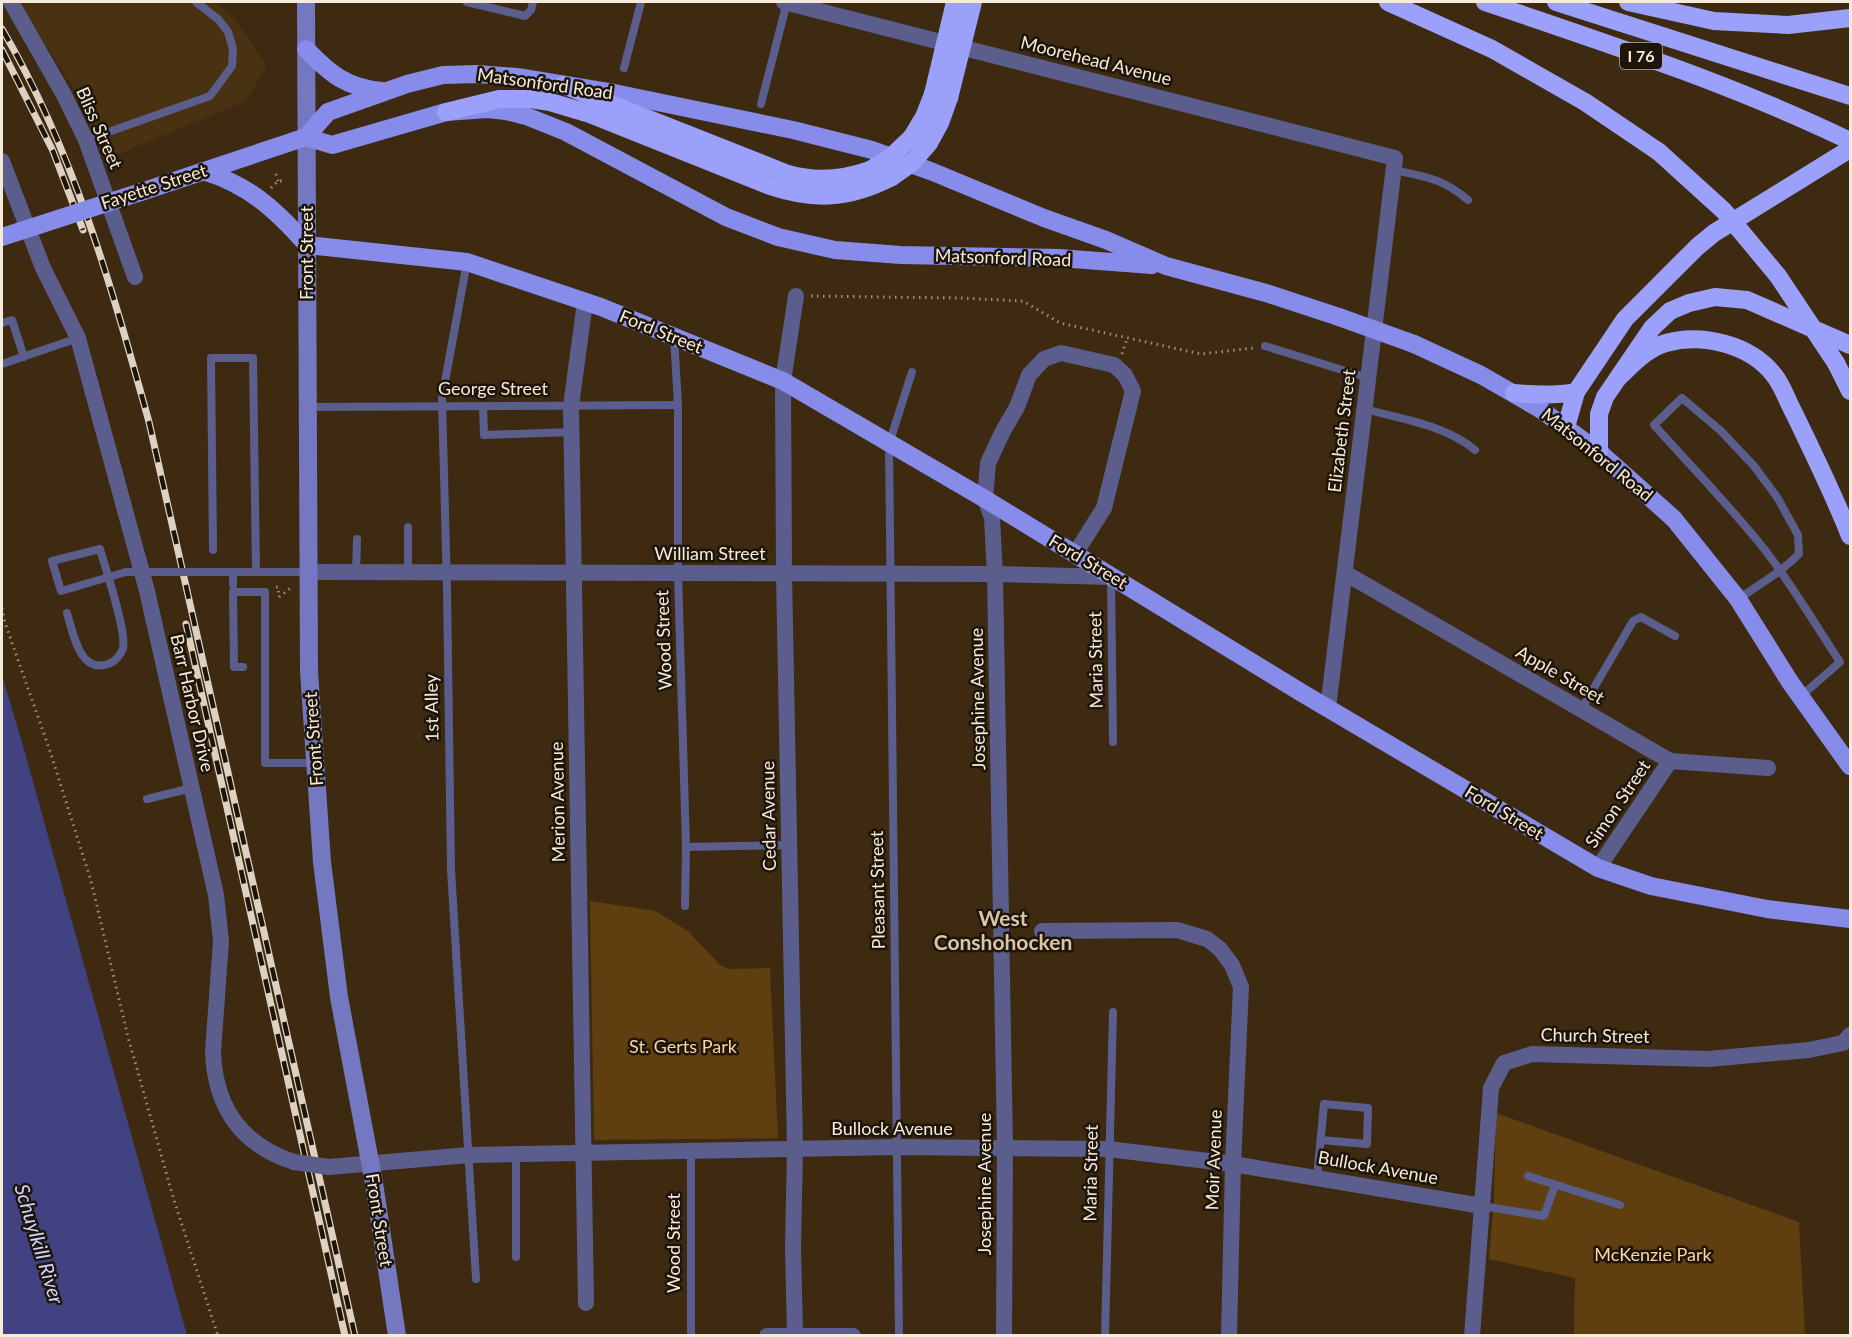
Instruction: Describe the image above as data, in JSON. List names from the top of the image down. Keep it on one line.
{"streets":{"highway":["I 76"],"main road":["Matsonford Road","Fayette Street","Front Street","Ford Street"],"street":["Moorehead Avenue","Bliss Street","Elizabeth Street","William Street","Apple Street","Josephine Avenue","Barr Harbor Drive","Merion Avenue","Simon Street","Cedar Avenue","Church Street","Bullock Avenue","Moir Avenue"],"lane":["George Street","Wood Street","Maria Street","1st Alley","Pleasant Street"]},"crossings":[["Moorehead Avenue","Elizabeth Street"],["Matsonford Road","Fayette Street"],["Matsonford Road","Front Street"],["Fayette Street","Front Street"],["Front Street","Ford Street"],["Front Street","George Street"],["Front Street","William Street"],["Front Street","Barr Harbor Drive"],["Front Street","Bullock Avenue"],["Ford Street","Elizabeth Street"],["Ford Street","William Street"],["Ford Street","Wood Street"],["Ford Street","Maria Street"],["Ford Street","Josephine Avenue"],["Ford Street","1st Alley"],["Ford Street","Merion Avenue"],["Ford Street","Simon Street"],["Ford Street","Cedar Avenue"],["Ford Street","Pleasant Street"],["George Street","Wood Street"],["George Street","1st Alley"],["George Street","Merion Avenue"],["Elizabeth Street","Apple Street"],["William Street","Wood Street"],["William Street","Maria Street"],["William Street","Josephine Avenue"],["William Street","1st Alley"],["William Street","Merion Avenue"],["William Street","Cedar Avenue"],["William Street","Pleasant Street"],["Wood Street","Bullock Avenue"],["Maria Street","Bullock Avenue"],["Apple Street","Simon Street"],["Josephine Avenue","Bullock Avenue"],["Barr Harbor Drive","Bullock Avenue"],["1st Alley","Bullock Avenue"],["Merion Avenue","Bullock Avenue"],["Cedar Avenue","Bullock Avenue"],["Pleasant Street","Bullock Avenue"],["Church Street","Bullock Avenue"],["Bullock Avenue","Moir Avenue"]],"districts":["West Conshohocken"],"water":["Schuylkill River"],"parks":["St. Gerts Park","McKenzie Park"]}
